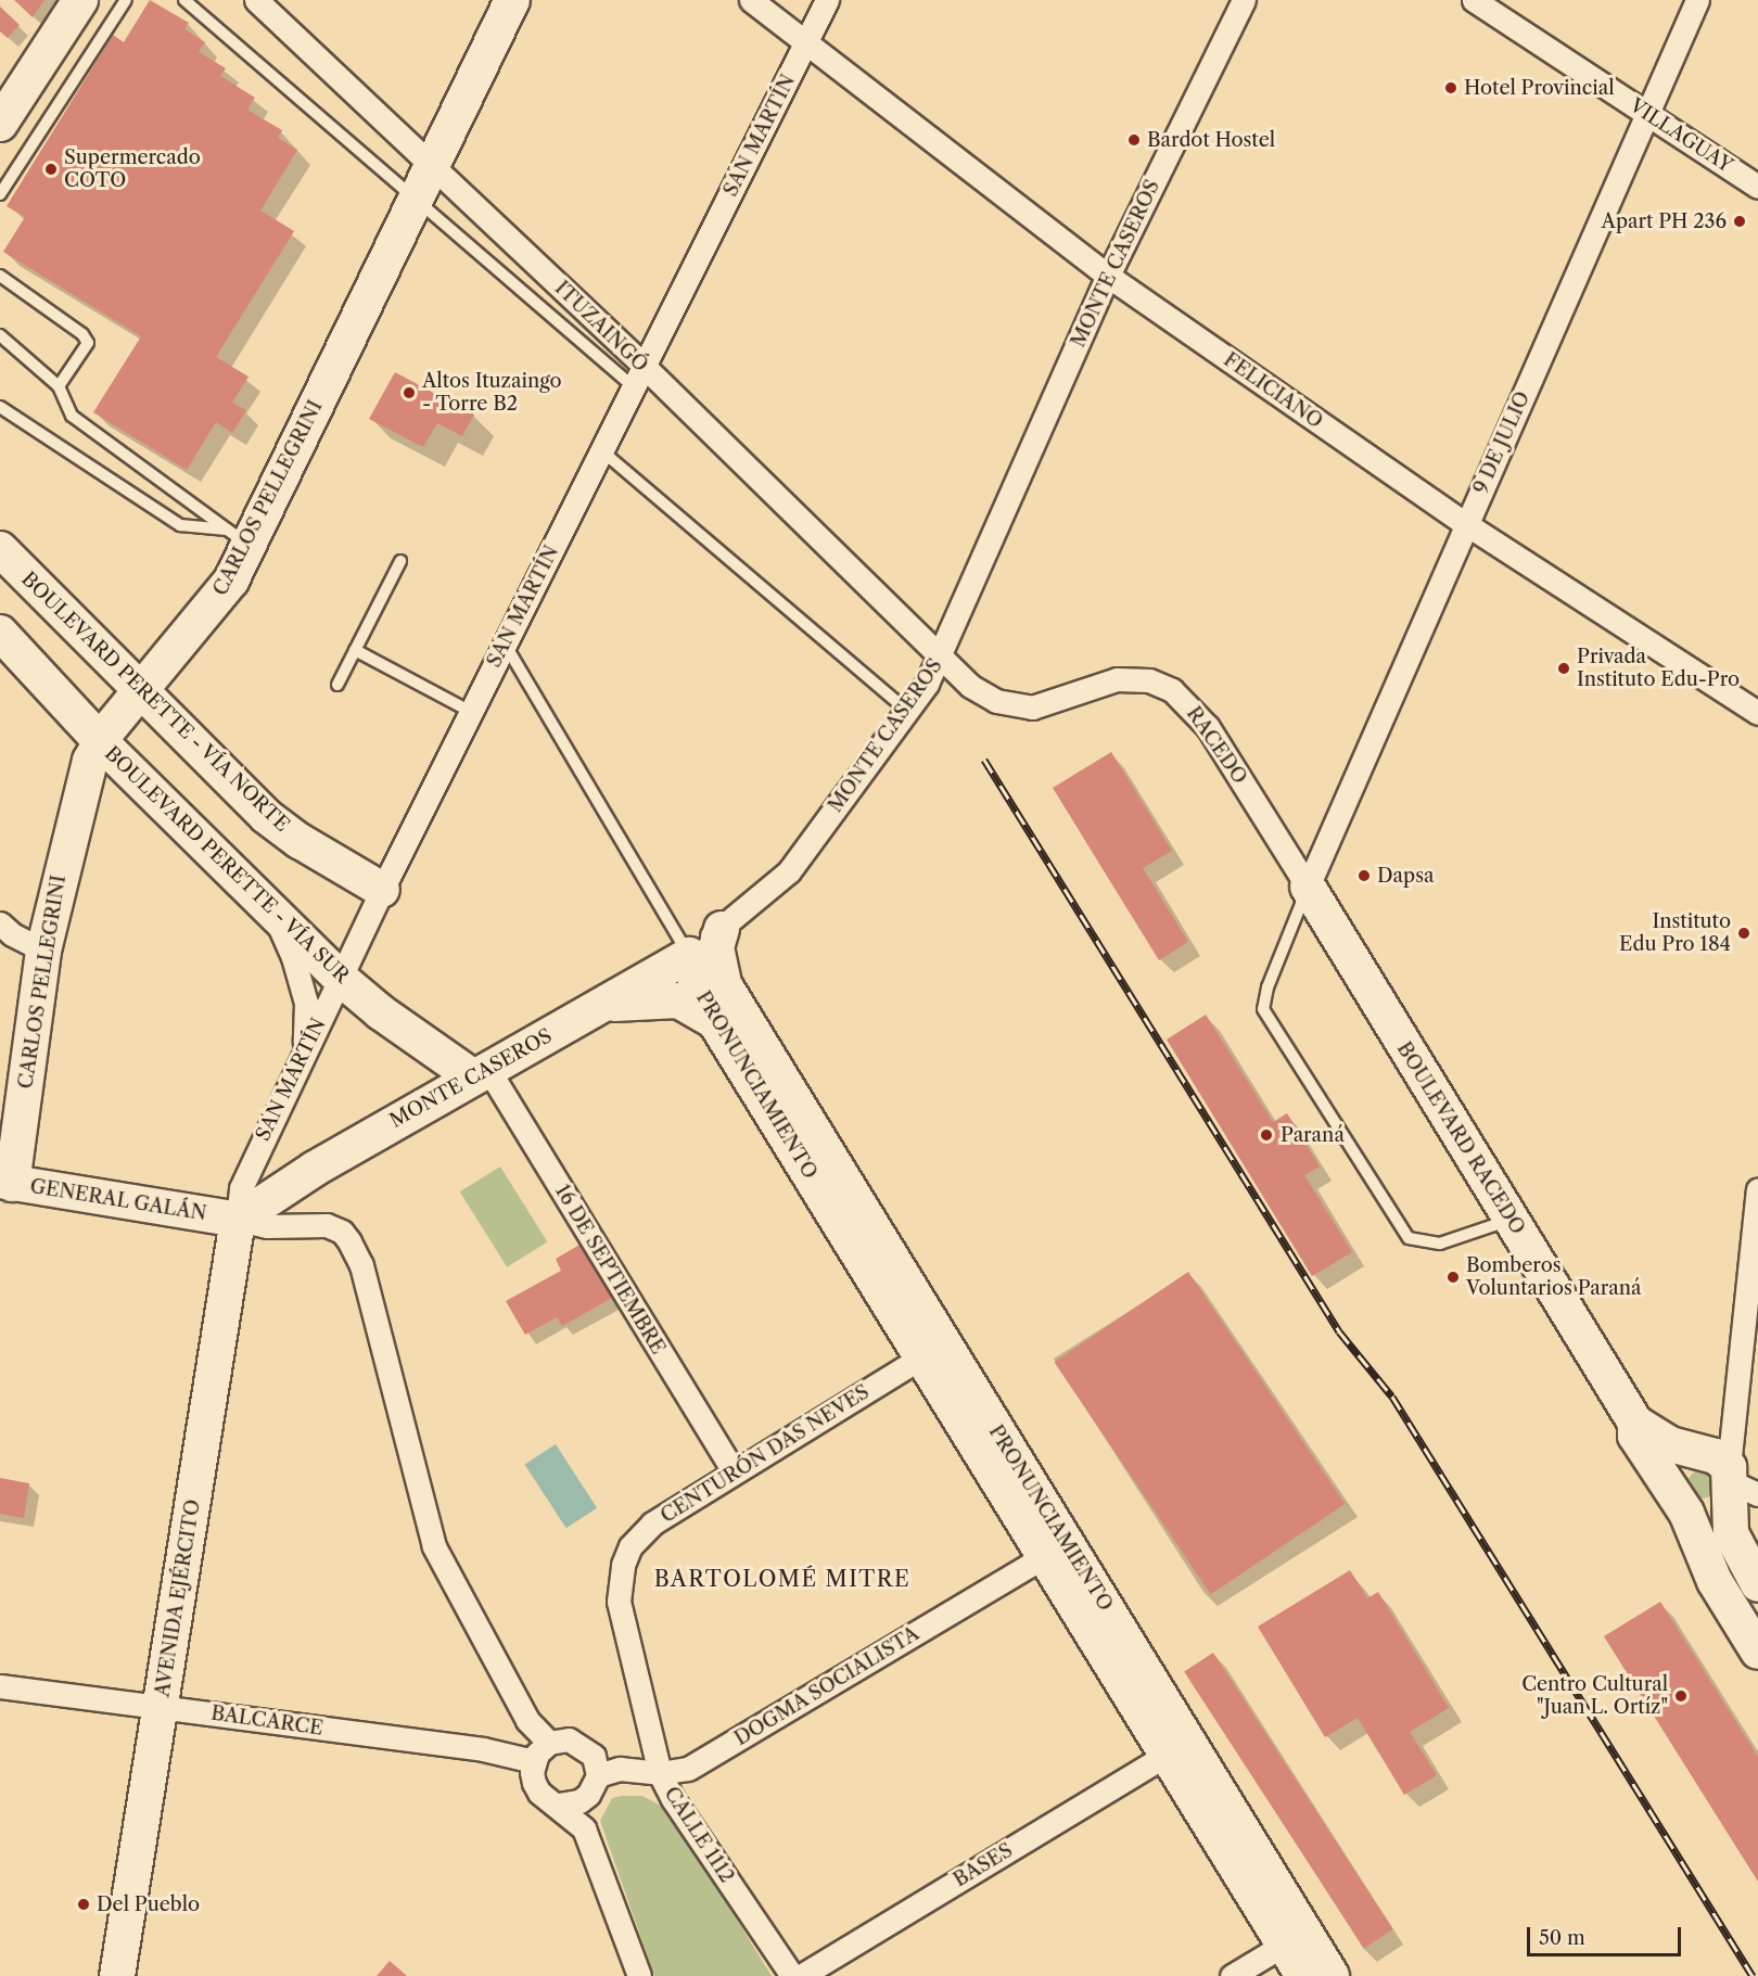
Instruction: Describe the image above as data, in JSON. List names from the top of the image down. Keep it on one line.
{"streets":{"street":["SAN MARTÍN","VILLAGUAY","MONTE CASEROS","ITUZAINGÓ","FELICIANO","9 DE JULIO","CARLOS PELLEGRINI","BOULEVARD PERETTE - VÍA NORTE","RACEDO","BOULEVARD PERETTE - VÍA SUR","PRONUNCIAMIENTO","BOULEVARD RACEDO","GENERAL GALÁN","16 DE SEPTIEMBRE","CENTURÓN DAS NEVES","AVENIDA EJÉRCITO","DOGMA SOCIALISTA","BALCARCE","CALLE 1112","BASES"]},"crossings":[["SAN MARTÍN","MONTE CASEROS"],["SAN MARTÍN","ITUZAINGÓ"],["SAN MARTÍN","FELICIANO"],["SAN MARTÍN","BOULEVARD PERETTE - VÍA NORTE"],["SAN MARTÍN","BOULEVARD PERETTE - VÍA SUR"],["SAN MARTÍN","GENERAL GALÁN"],["SAN MARTÍN","AVENIDA EJÉRCITO"],["VILLAGUAY","9 DE JULIO"],["MONTE CASEROS","ITUZAINGÓ"],["MONTE CASEROS","FELICIANO"],["MONTE CASEROS","RACEDO"],["MONTE CASEROS","BOULEVARD PERETTE - VÍA SUR"],["MONTE CASEROS","PRONUNCIAMIENTO"],["MONTE CASEROS","GENERAL GALÁN"],["MONTE CASEROS","16 DE SEPTIEMBRE"],["MONTE CASEROS","AVENIDA EJÉRCITO"],["ITUZAINGÓ","CARLOS PELLEGRINI"],["ITUZAINGÓ","RACEDO"],["FELICIANO","9 DE JULIO"],["9 DE JULIO","RACEDO"],["9 DE JULIO","BOULEVARD RACEDO"],["CARLOS PELLEGRINI","BOULEVARD PERETTE - VÍA NORTE"],["CARLOS PELLEGRINI","BOULEVARD PERETTE - VÍA SUR"],["CARLOS PELLEGRINI","GENERAL GALÁN"],["RACEDO","BOULEVARD RACEDO"],["BOULEVARD PERETTE - VÍA SUR","16 DE SEPTIEMBRE"],["PRONUNCIAMIENTO","CENTURÓN DAS NEVES"],["PRONUNCIAMIENTO","DOGMA SOCIALISTA"],["PRONUNCIAMIENTO","BASES"],["GENERAL GALÁN","AVENIDA EJÉRCITO"],["16 DE SEPTIEMBRE","CENTURÓN DAS NEVES"],["CENTURÓN DAS NEVES","CALLE 1112"],["AVENIDA EJÉRCITO","BALCARCE"],["DOGMA SOCIALISTA","BALCARCE"],["DOGMA SOCIALISTA","CALLE 1112"]],"districts":["BARTOLOMÉ MITRE"],"places":["Hotel Provincial","Bardot Hostel","Supermercado COTO","Apart PH 236","Altos Ituzaingo - Torre B2","Privada Instituto Edu-Pro","Dapsa","Instituto Edu Pro 184","Paraná","Bomberos Voluntarios Paraná","Centro Cultural \"Juan L. Ortíz\"","Del Pueblo"],"scale_bar":"50 m"}
